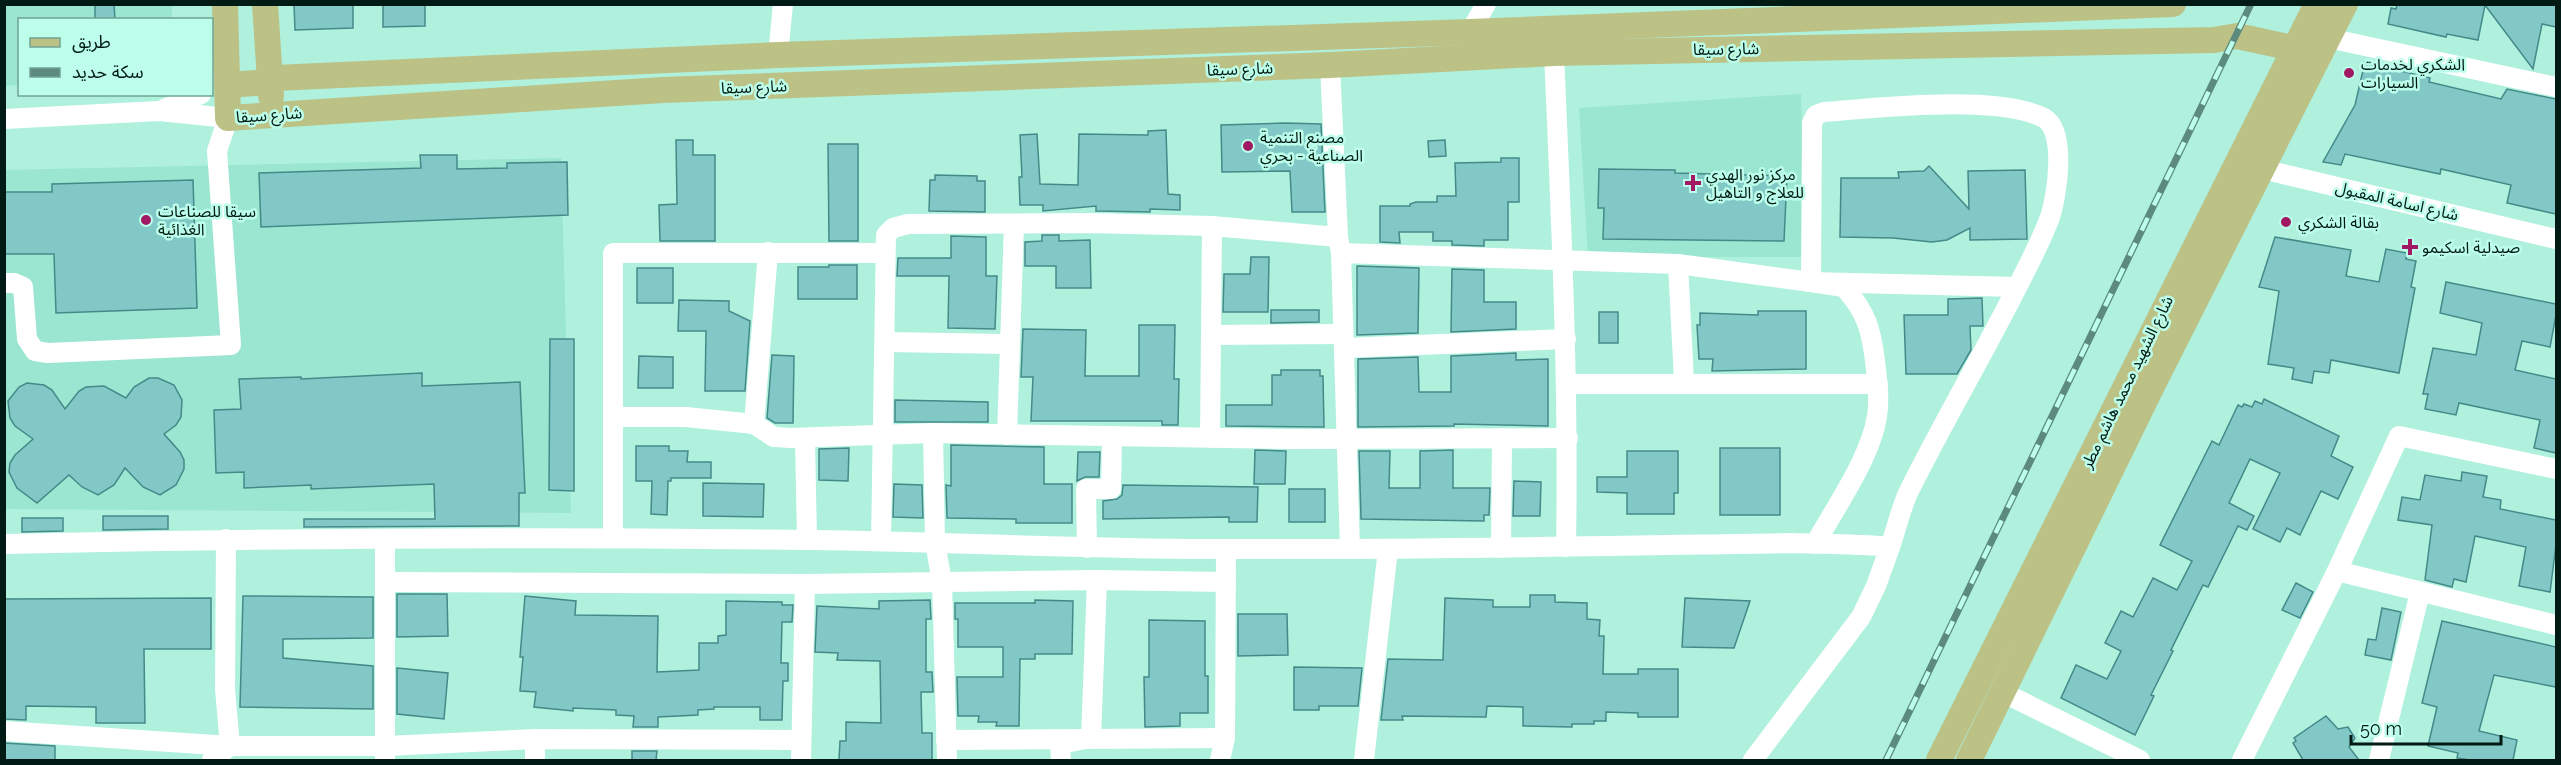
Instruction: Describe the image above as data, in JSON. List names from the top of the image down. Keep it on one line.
{"streets":{"main road":["شارع سيقا","شارع الشهيد محمد هاشم مطر"],"street":["شارع اسامة المقبول"]},"crossings":[["شارع سيقا","شارع الشهيد محمد هاشم مطر"],["شارع اسامة المقبول","شارع الشهيد محمد هاشم مطر"]],"places":{"other":["الشكري لخدمات السيارات","مصنع التنمية الصناعية - بحري","سيقا للصناعات الغذائية","بقالة الشكري"],"health":["مركز نور الهدي للعلاج و التاهيل","صيدلية اسكيمو"]},"legend":["طريق","سكة حديد"],"scale_bar":"50 m"}
